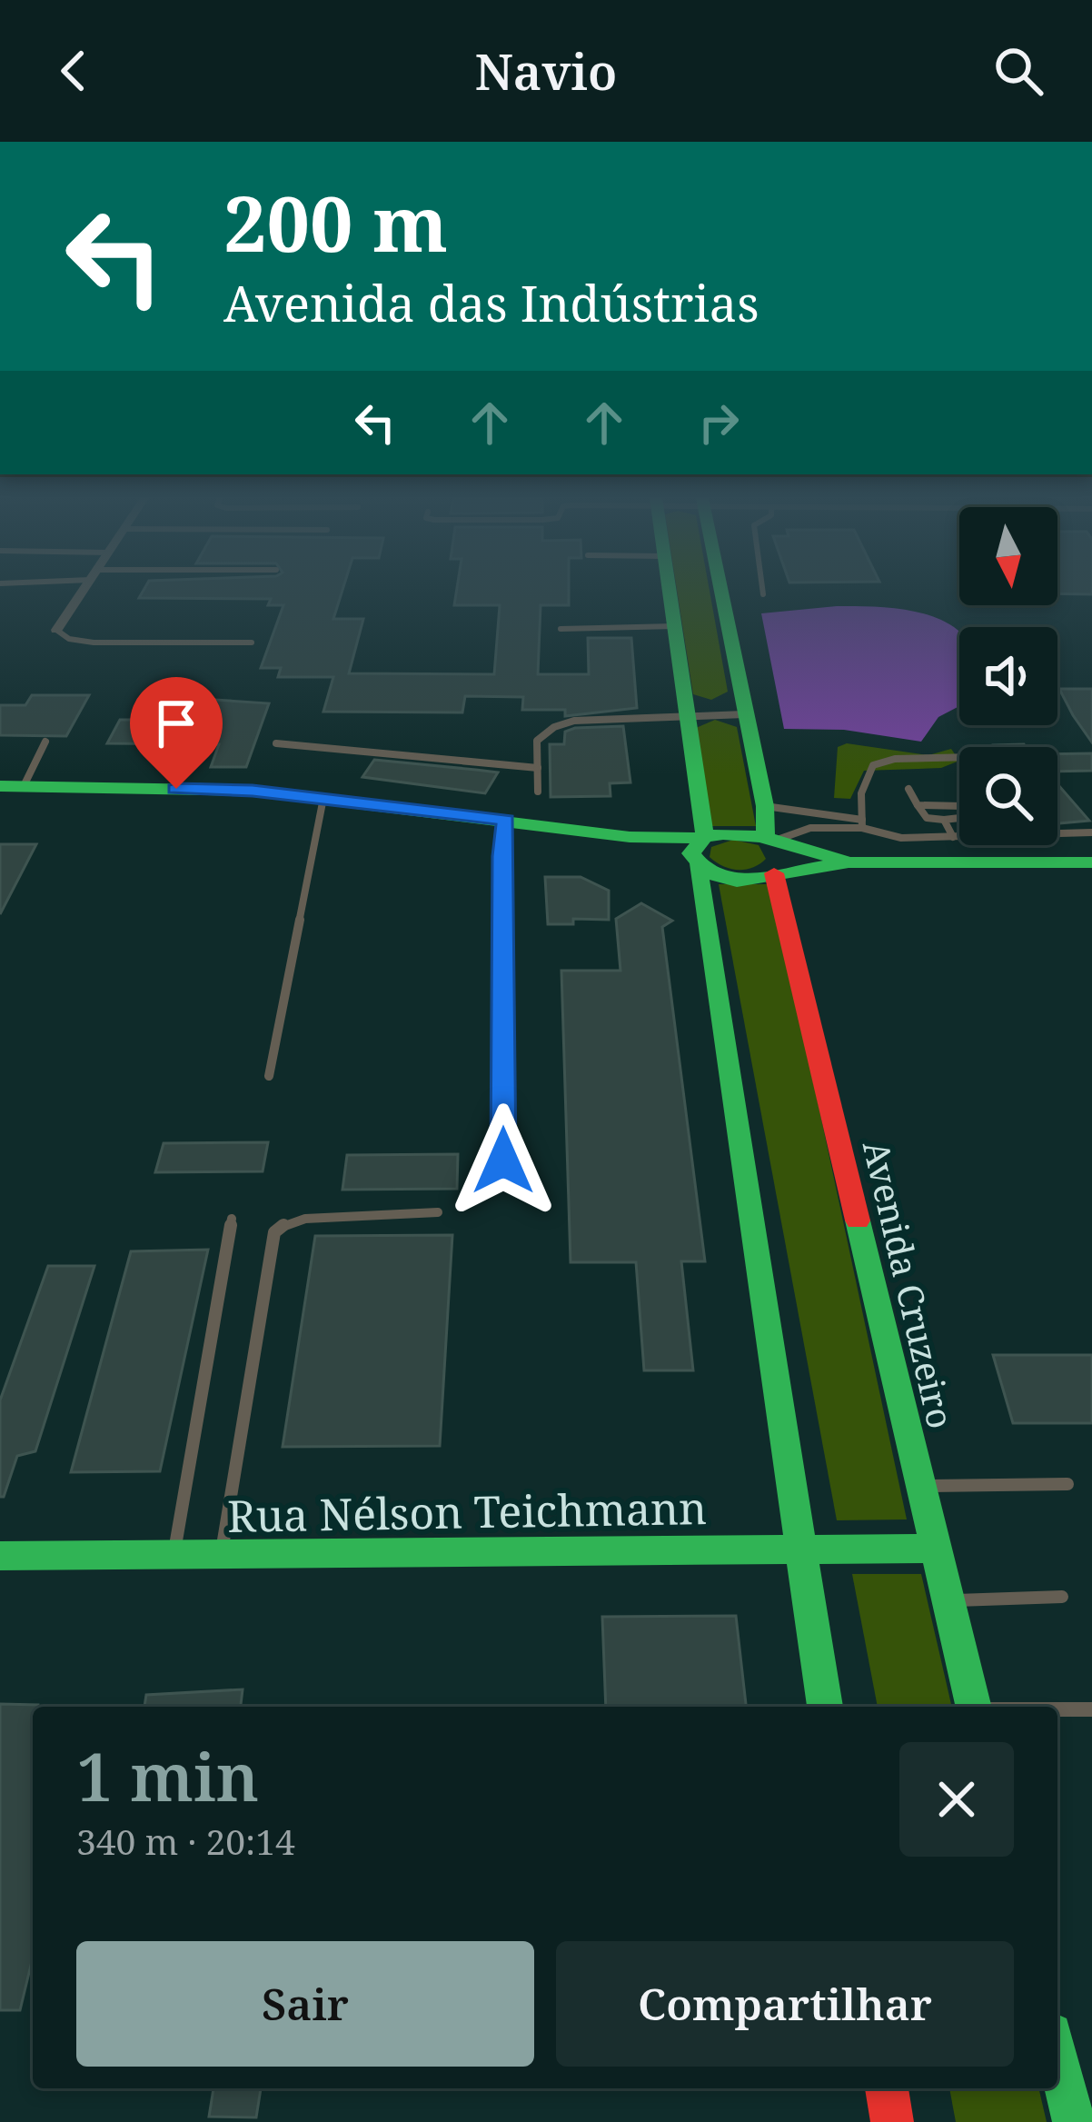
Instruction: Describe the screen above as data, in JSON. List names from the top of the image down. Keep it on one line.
{"streets":{"main road":["Avenida Cruzeiro","Rua Nélson Teichmann"]},"crossings":[["Avenida Cruzeiro","Rua Nélson Teichmann"]],"north":"bottom","page":{"header":"Navio","turn":["200 m","Avenida das Indústrias"],"heading":["1 min","340 m · 20:14"],"buttons":["Sair","Compartilhar"]}}
